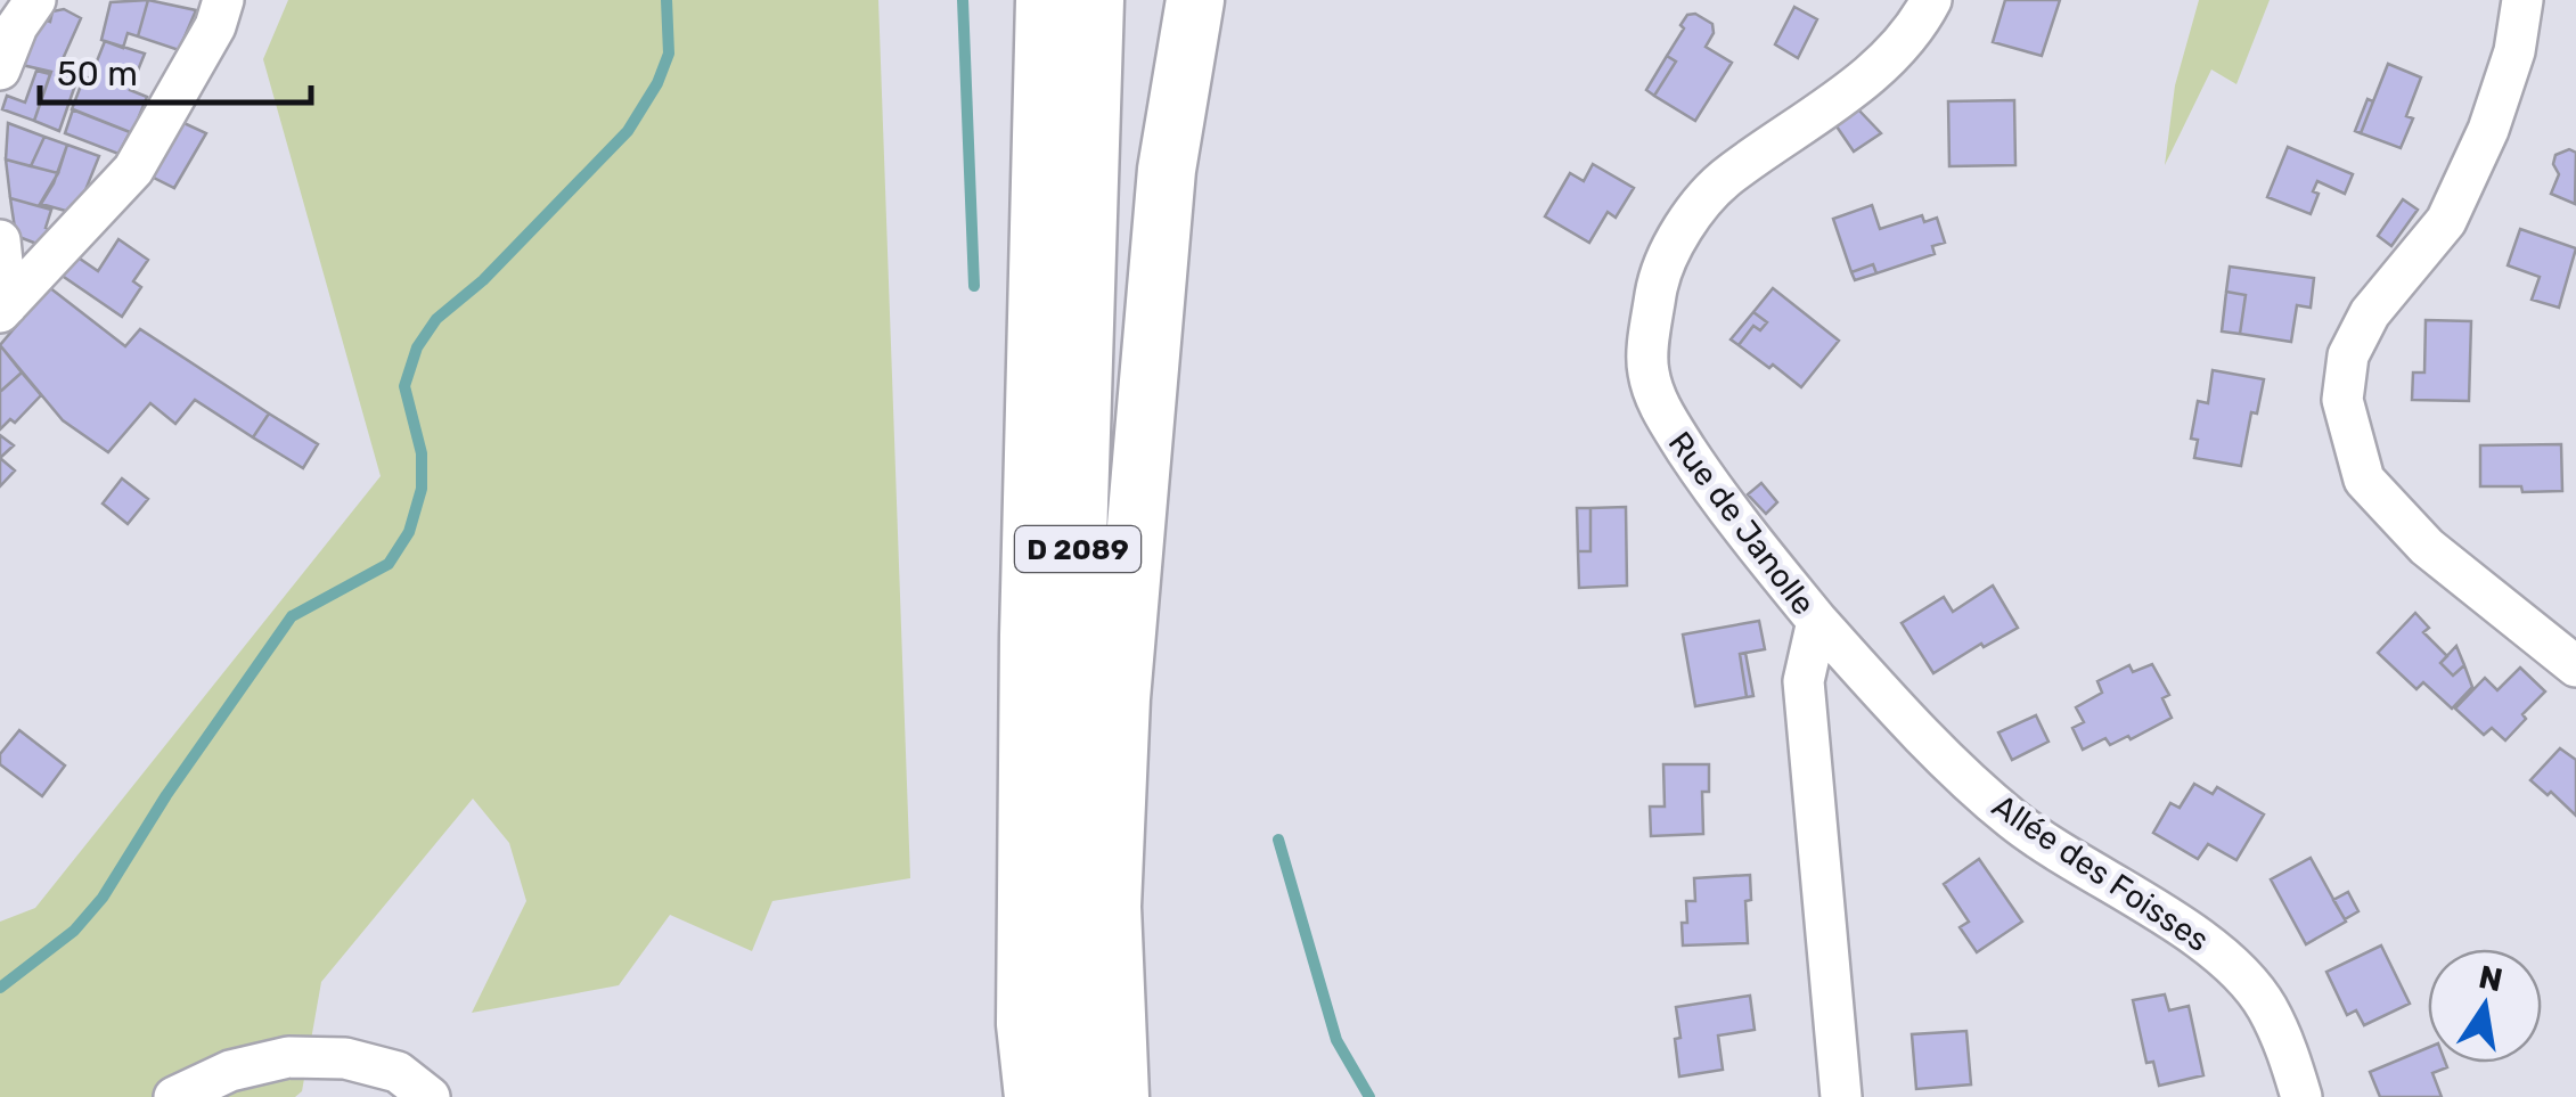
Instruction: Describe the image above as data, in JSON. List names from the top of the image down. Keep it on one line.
{"streets":{"highway":["D 2089"],"street":["Rue de Janolle","Allée des Foisses"]},"crossings":[["Rue de Janolle","Allée des Foisses"]],"scale_bar":"50 m","north":"top"}
